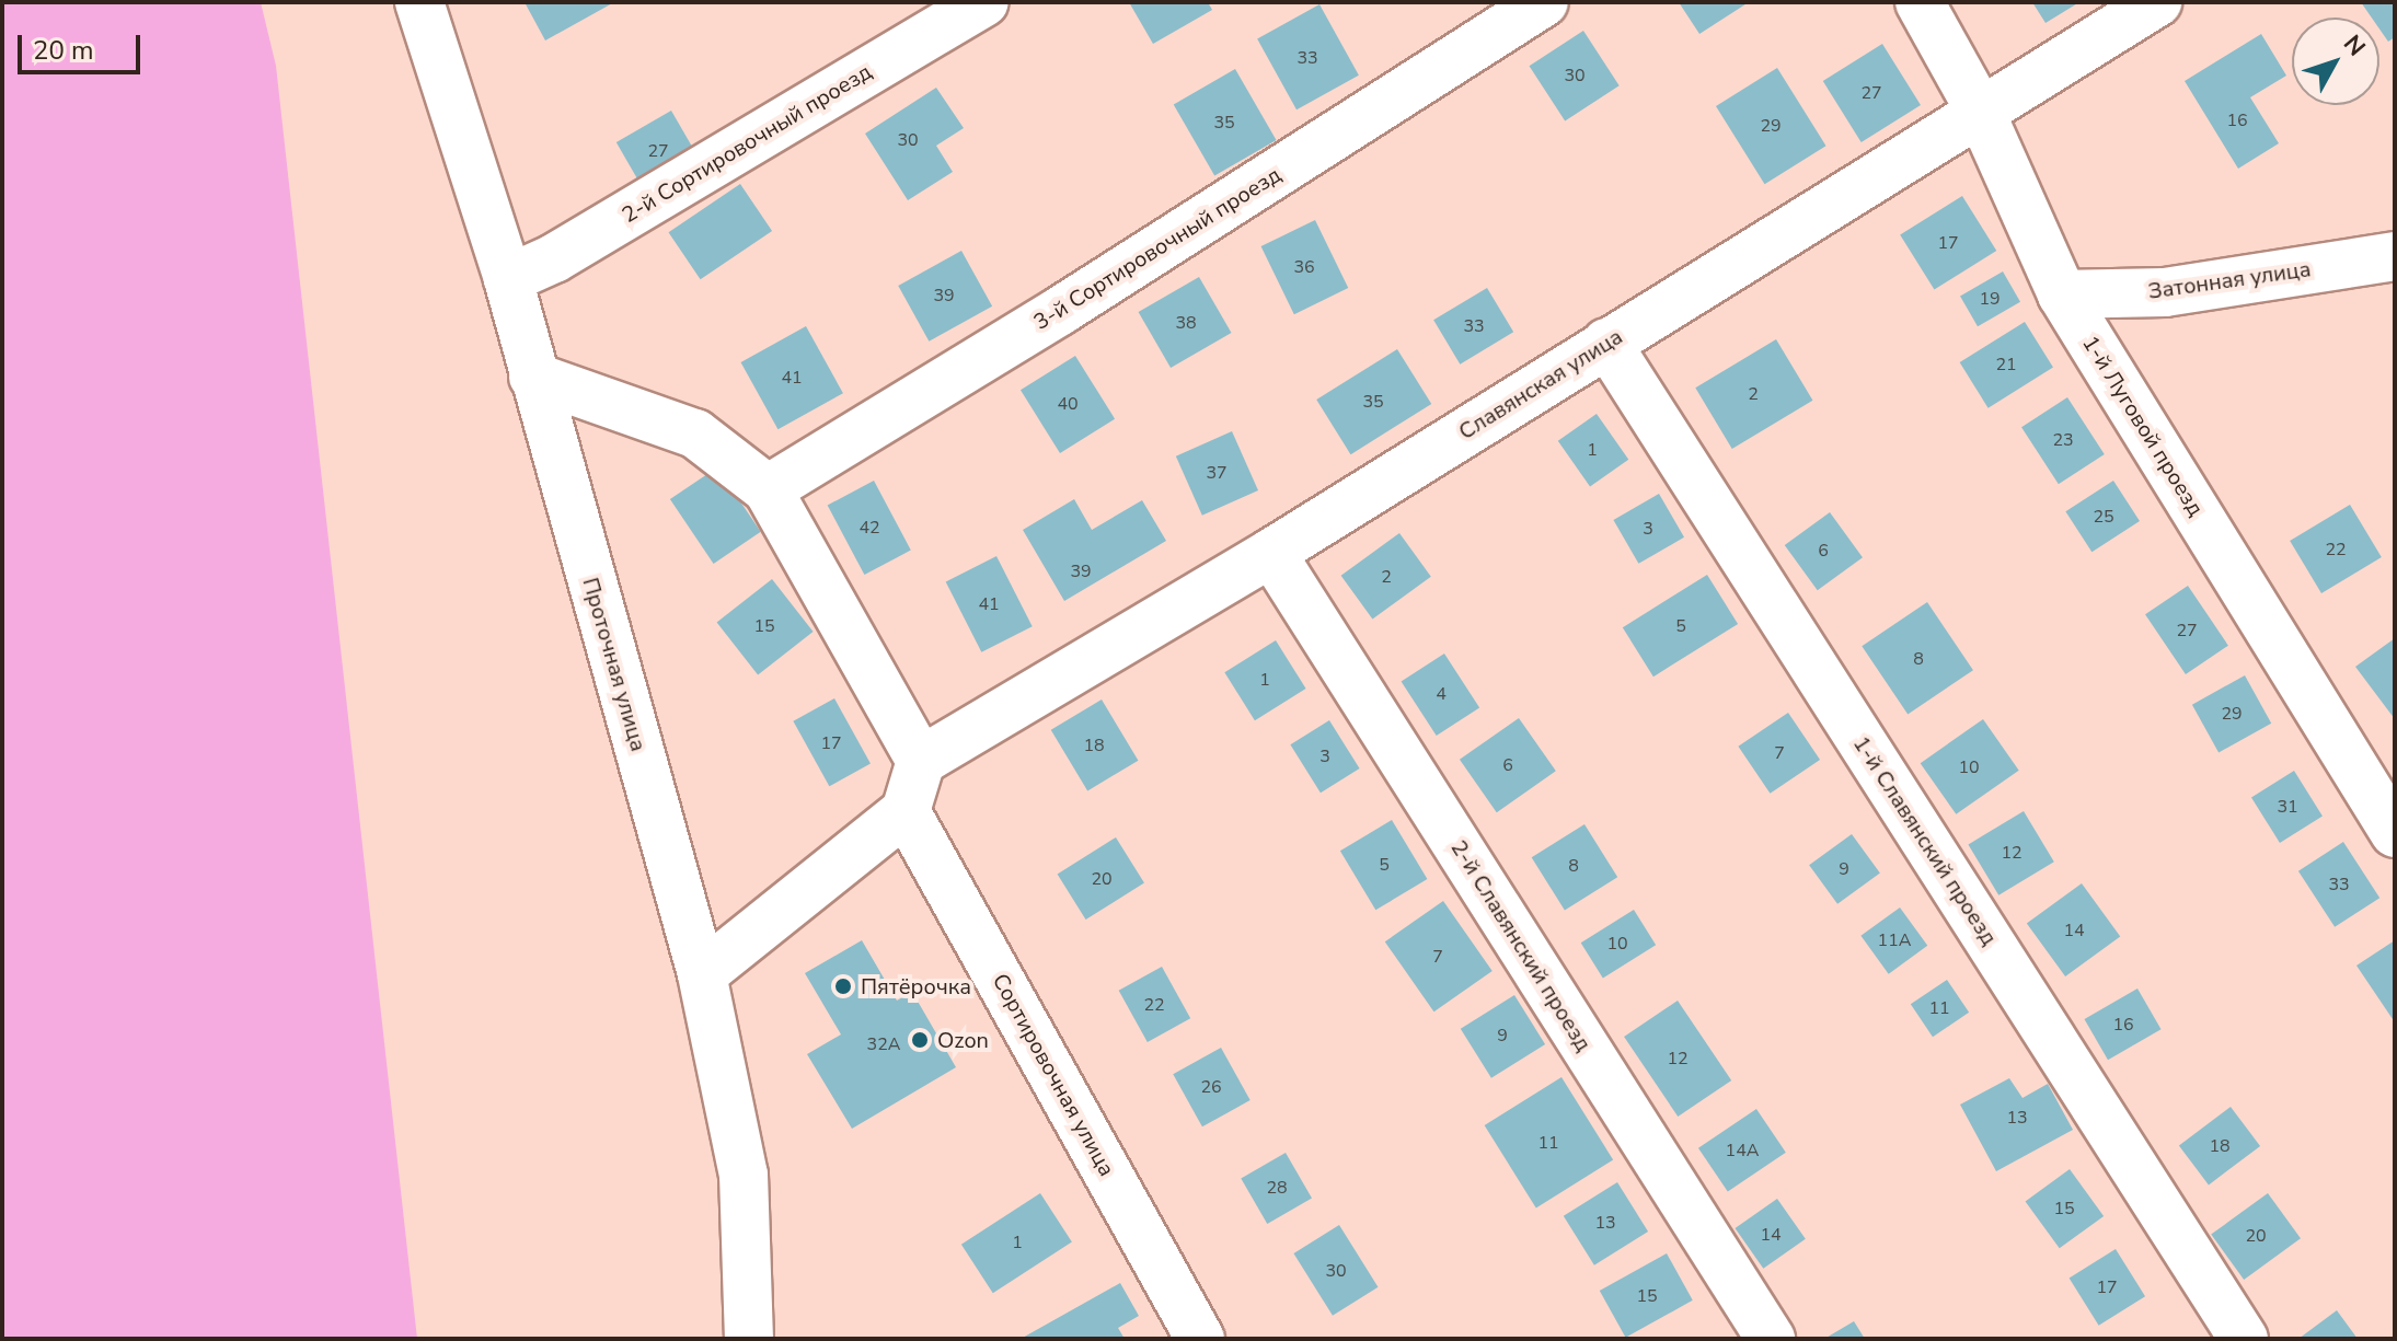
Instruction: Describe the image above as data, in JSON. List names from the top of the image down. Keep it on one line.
{"streets":{"street":["2-й Сортировочный проезд","3-й Сортировочный проезд","Затонная улица","Славянская улица","1-й Луговой проезд","Проточная улица","1-й Славянский проезд","2-й Славянский проезд","Сортировочная улица"]},"crossings":[["2-й Сортировочный проезд","Проточная улица"],["Затонная улица","1-й Луговой проезд"],["Славянская улица","1-й Луговой проезд"],["Славянская улица","1-й Славянский проезд"],["Славянская улица","2-й Славянский проезд"]],"places":["Пятёрочка","Ozon"],"house_numbers":["33","30","27","16","35","29","30","27","17","36","39","19","38","33","21","41","2","35","40","23","1","37","25","42","3","22","6","39","2","41","15","5","27","8","1","4","29","17","18","7","3","6","10","31","12","5","8","9","20","33","14","11А","10","7","22","11","16","9","32А","12","26","13","11","18","14А","28","15","13","14","20","1","30","17","15"],"scale_bar":"20 m","north":"top right"}
